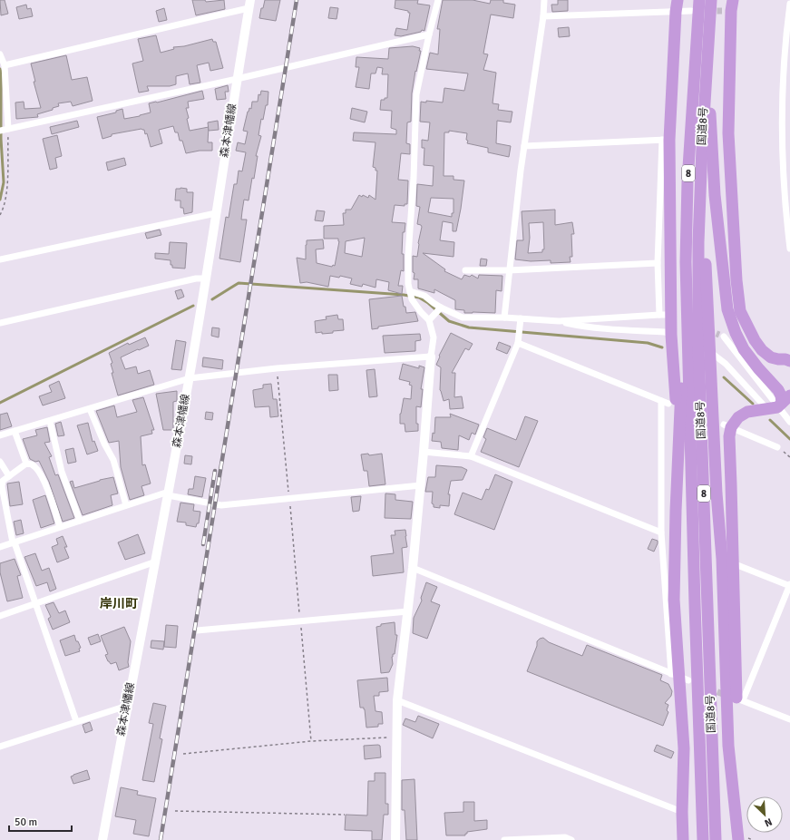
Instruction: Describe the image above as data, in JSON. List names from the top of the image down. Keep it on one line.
{"streets":{"highway":["国道8号","8"],"main road":["森本津幡線"]},"districts":["岸川町"],"scale_bar":"50 m","north":"bottom right"}
